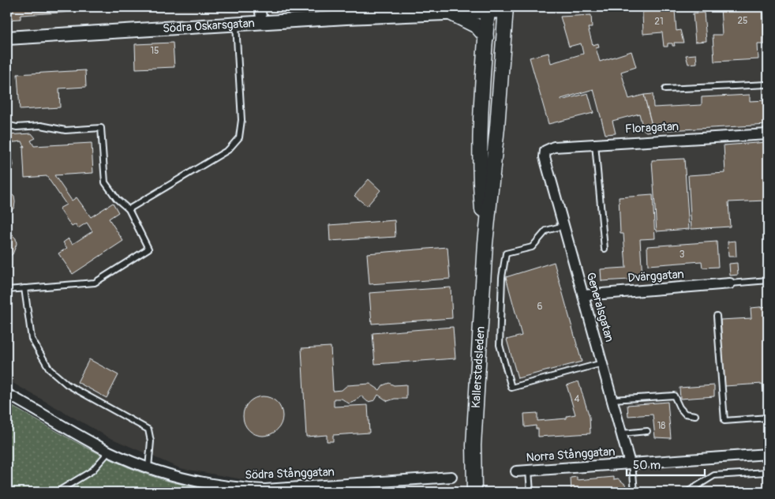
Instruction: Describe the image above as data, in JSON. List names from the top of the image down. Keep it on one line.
{"streets":{"main road":["Kallerstadsleden"],"street":["Södra Oskarsgatan","Floragatan","Dvärggatan","Generalsgatan","Norra Stånggatan","Södra Stånggatan"]},"crossings":[["Södra Oskarsgatan","Kallerstadsleden"],["Floragatan","Generalsgatan"],["Dvärggatan","Generalsgatan"],["Generalsgatan","Norra Stånggatan"]],"house_numbers":["25","21","15","3","6","4","18"],"scale_bar":"50 m"}
